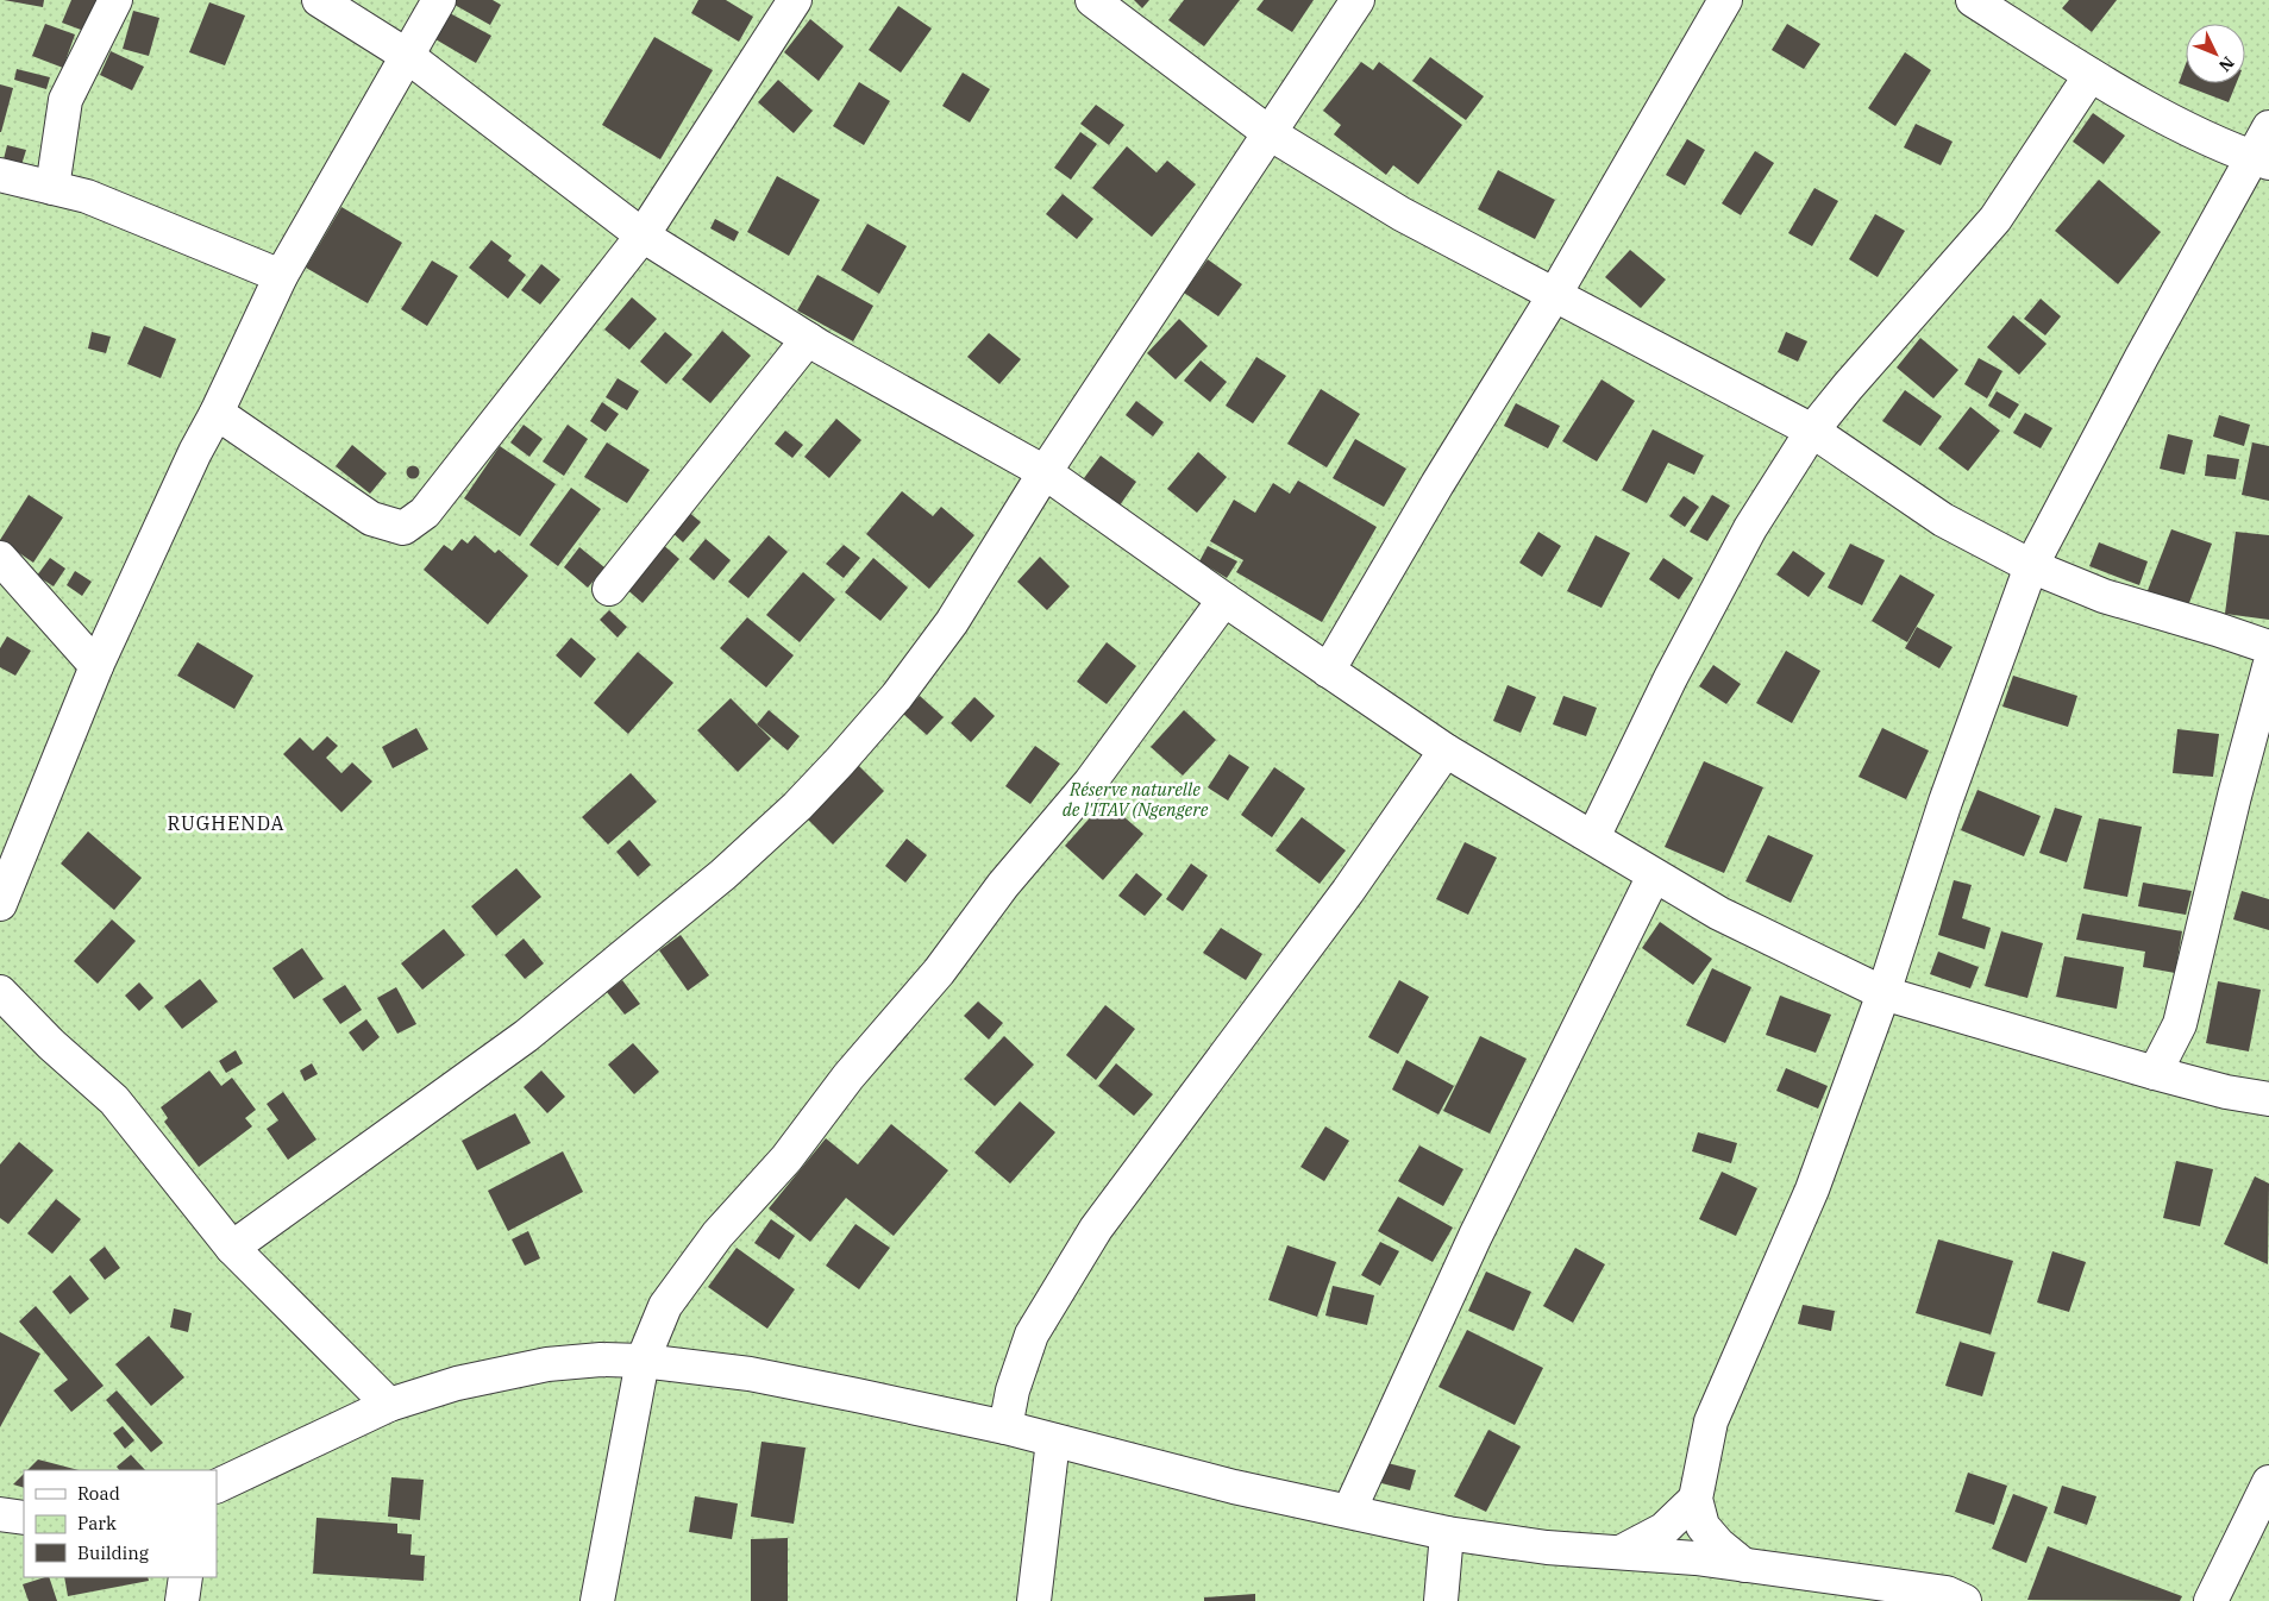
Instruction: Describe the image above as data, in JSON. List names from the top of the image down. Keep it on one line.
{"districts":["RUGHENDA"],"parks":["Réserve naturelle de l'ITAV (Ngengere"],"legend":["Road","Park","Building"],"north":"bottom right"}
